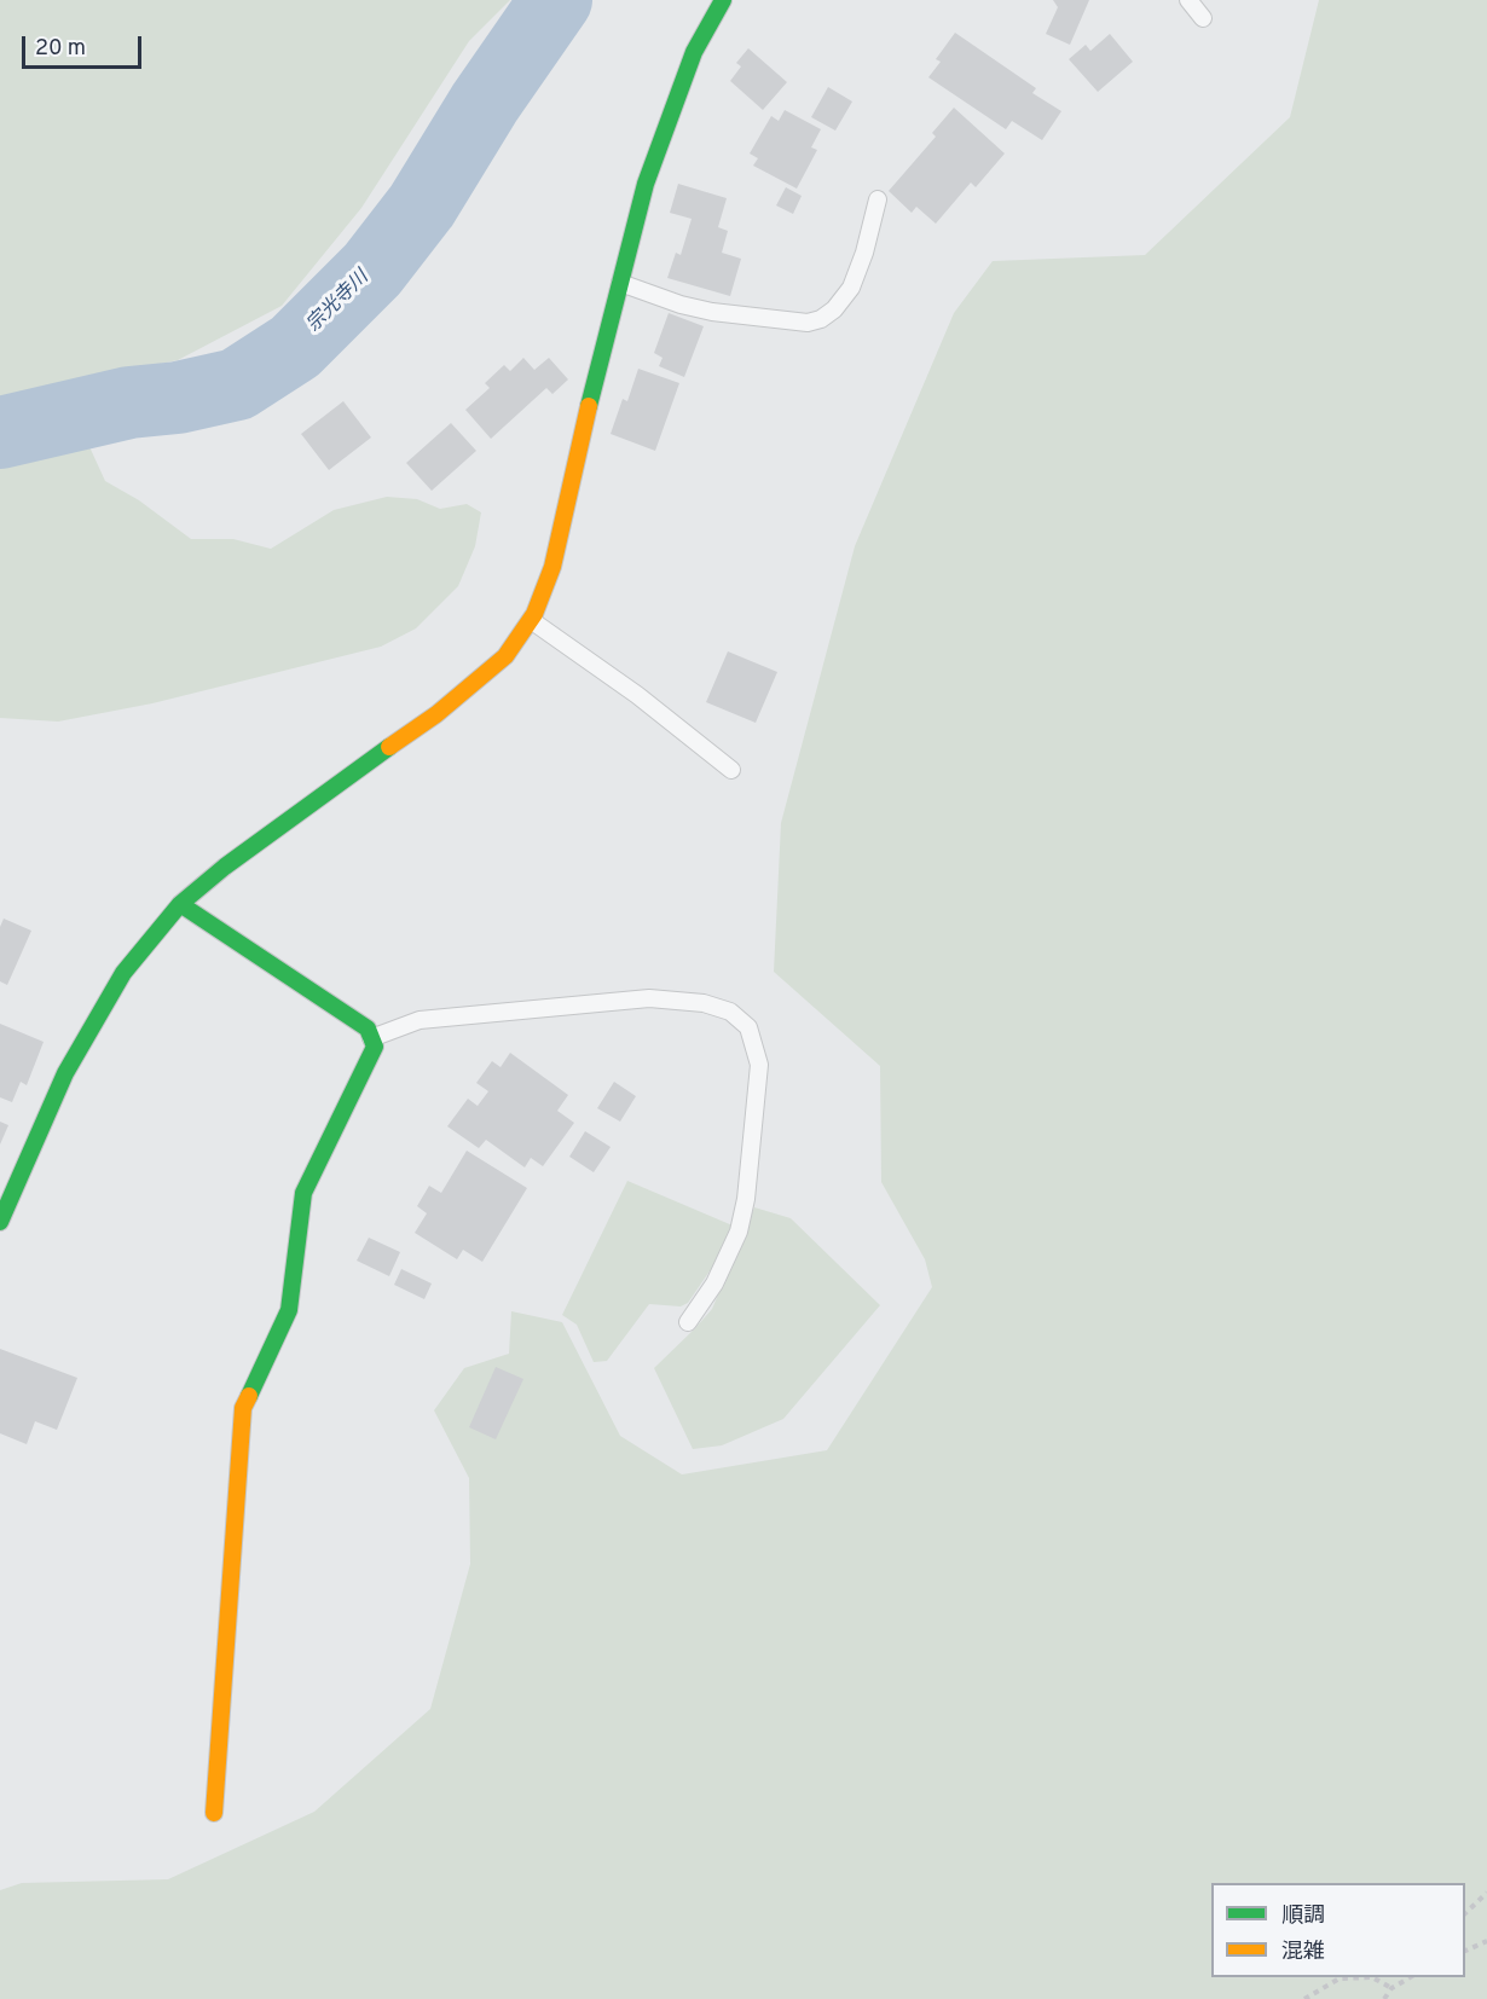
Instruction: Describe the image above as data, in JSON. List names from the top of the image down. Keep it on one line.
{"water":["宗光寺川"],"legend":["順調","混雑"],"scale_bar":"20 m"}
